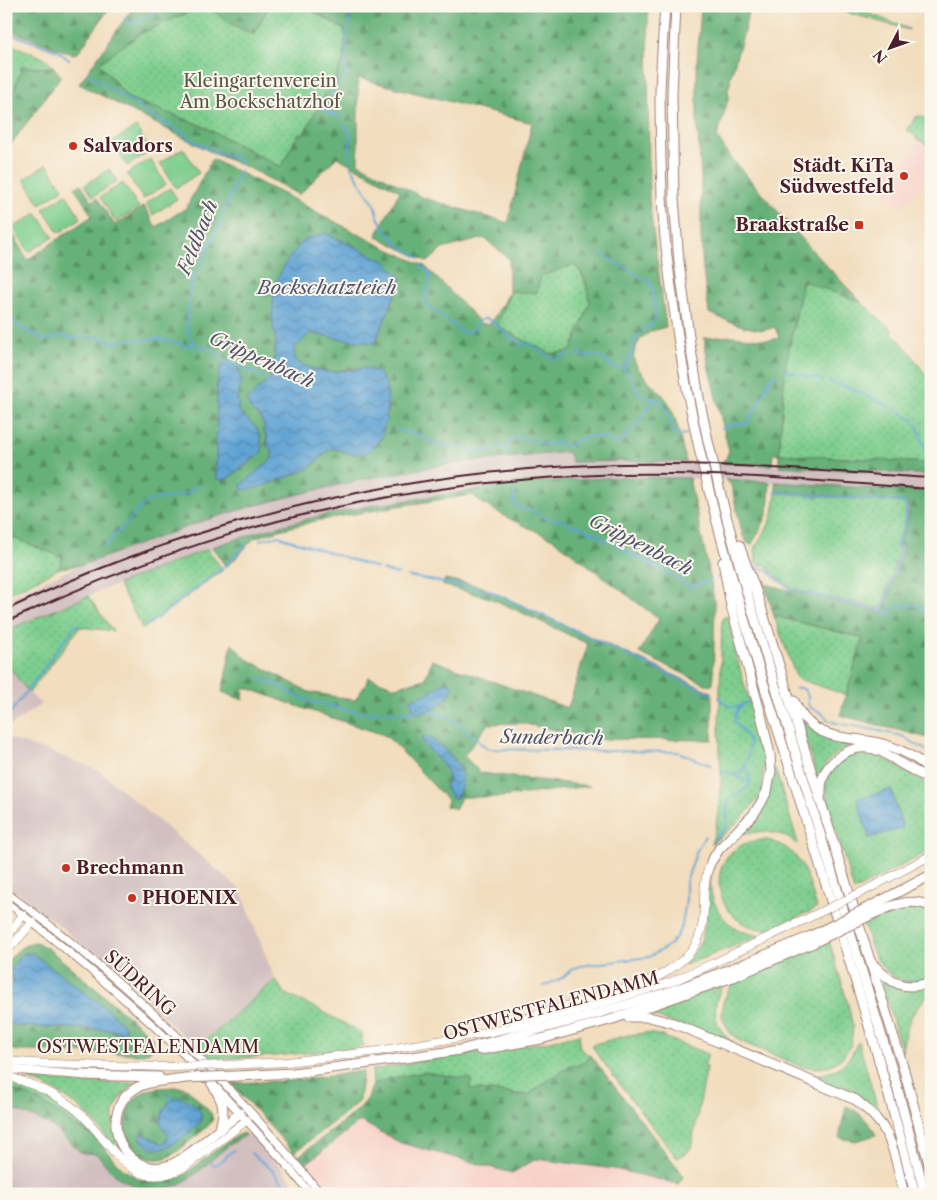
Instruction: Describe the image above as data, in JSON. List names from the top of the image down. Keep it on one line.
{"streets":{"highway":["OSTWESTFALENDAMM"],"main road":["SÜDRING"]},"water":["Feldbach","Bockschatzteich","Grippenbach","Sunderbach"],"parks":["Kleingartenverein Am Bockschatzhof"],"places":{"other":["Salvadors","Städt. KiTa Südwestfeld","Brechmann","PHOENIX"],"transit":["Braakstraße"]},"north":"bottom left"}
